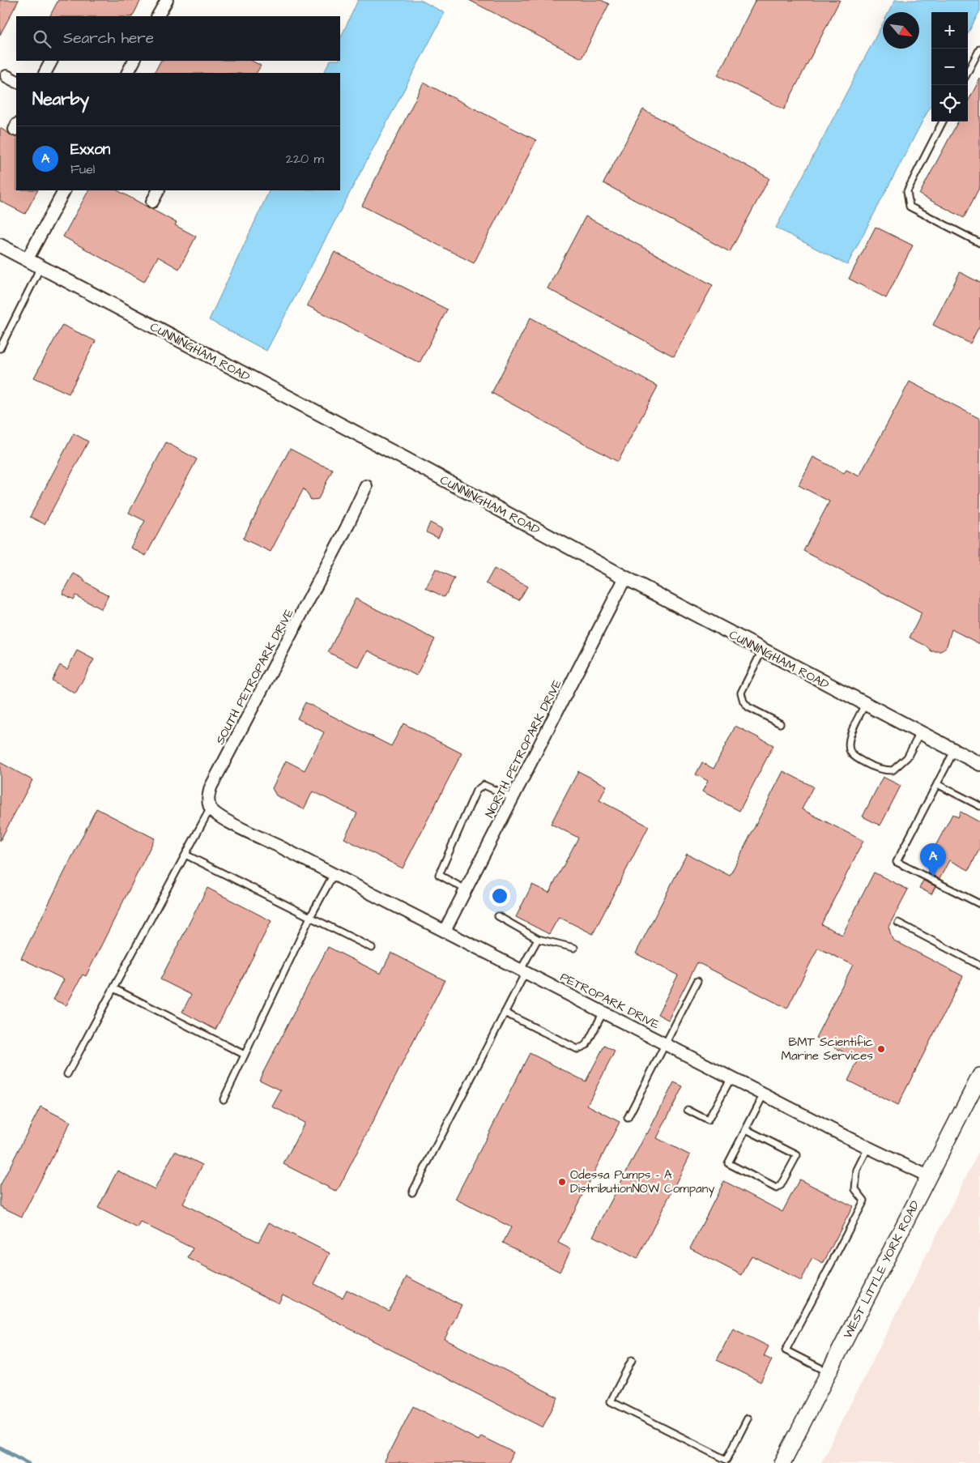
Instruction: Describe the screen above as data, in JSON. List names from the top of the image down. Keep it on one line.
{"streets":{"main road":["WEST LITTLE YORK ROAD"],"street":["CUNNINGHAM ROAD","SOUTH PETROPARK DRIVE","NORTH PETROPARK DRIVE","PETROPARK DRIVE"]},"crossings":[["CUNNINGHAM ROAD","NORTH PETROPARK DRIVE"],["SOUTH PETROPARK DRIVE","PETROPARK DRIVE"],["NORTH PETROPARK DRIVE","PETROPARK DRIVE"],["PETROPARK DRIVE","WEST LITTLE YORK ROAD"]],"places":["BMT Scientific Marine Services","Odessa Pumps - A DistributionNOW Company"],"north":"bottom right","page":{"map_buttons":["+","−"],"search":"Search here","heading":"Nearby","list":[{"mark":"A","name":"Exxon","note":"Fuel","value":"220 m"}],"pins":"A"}}
